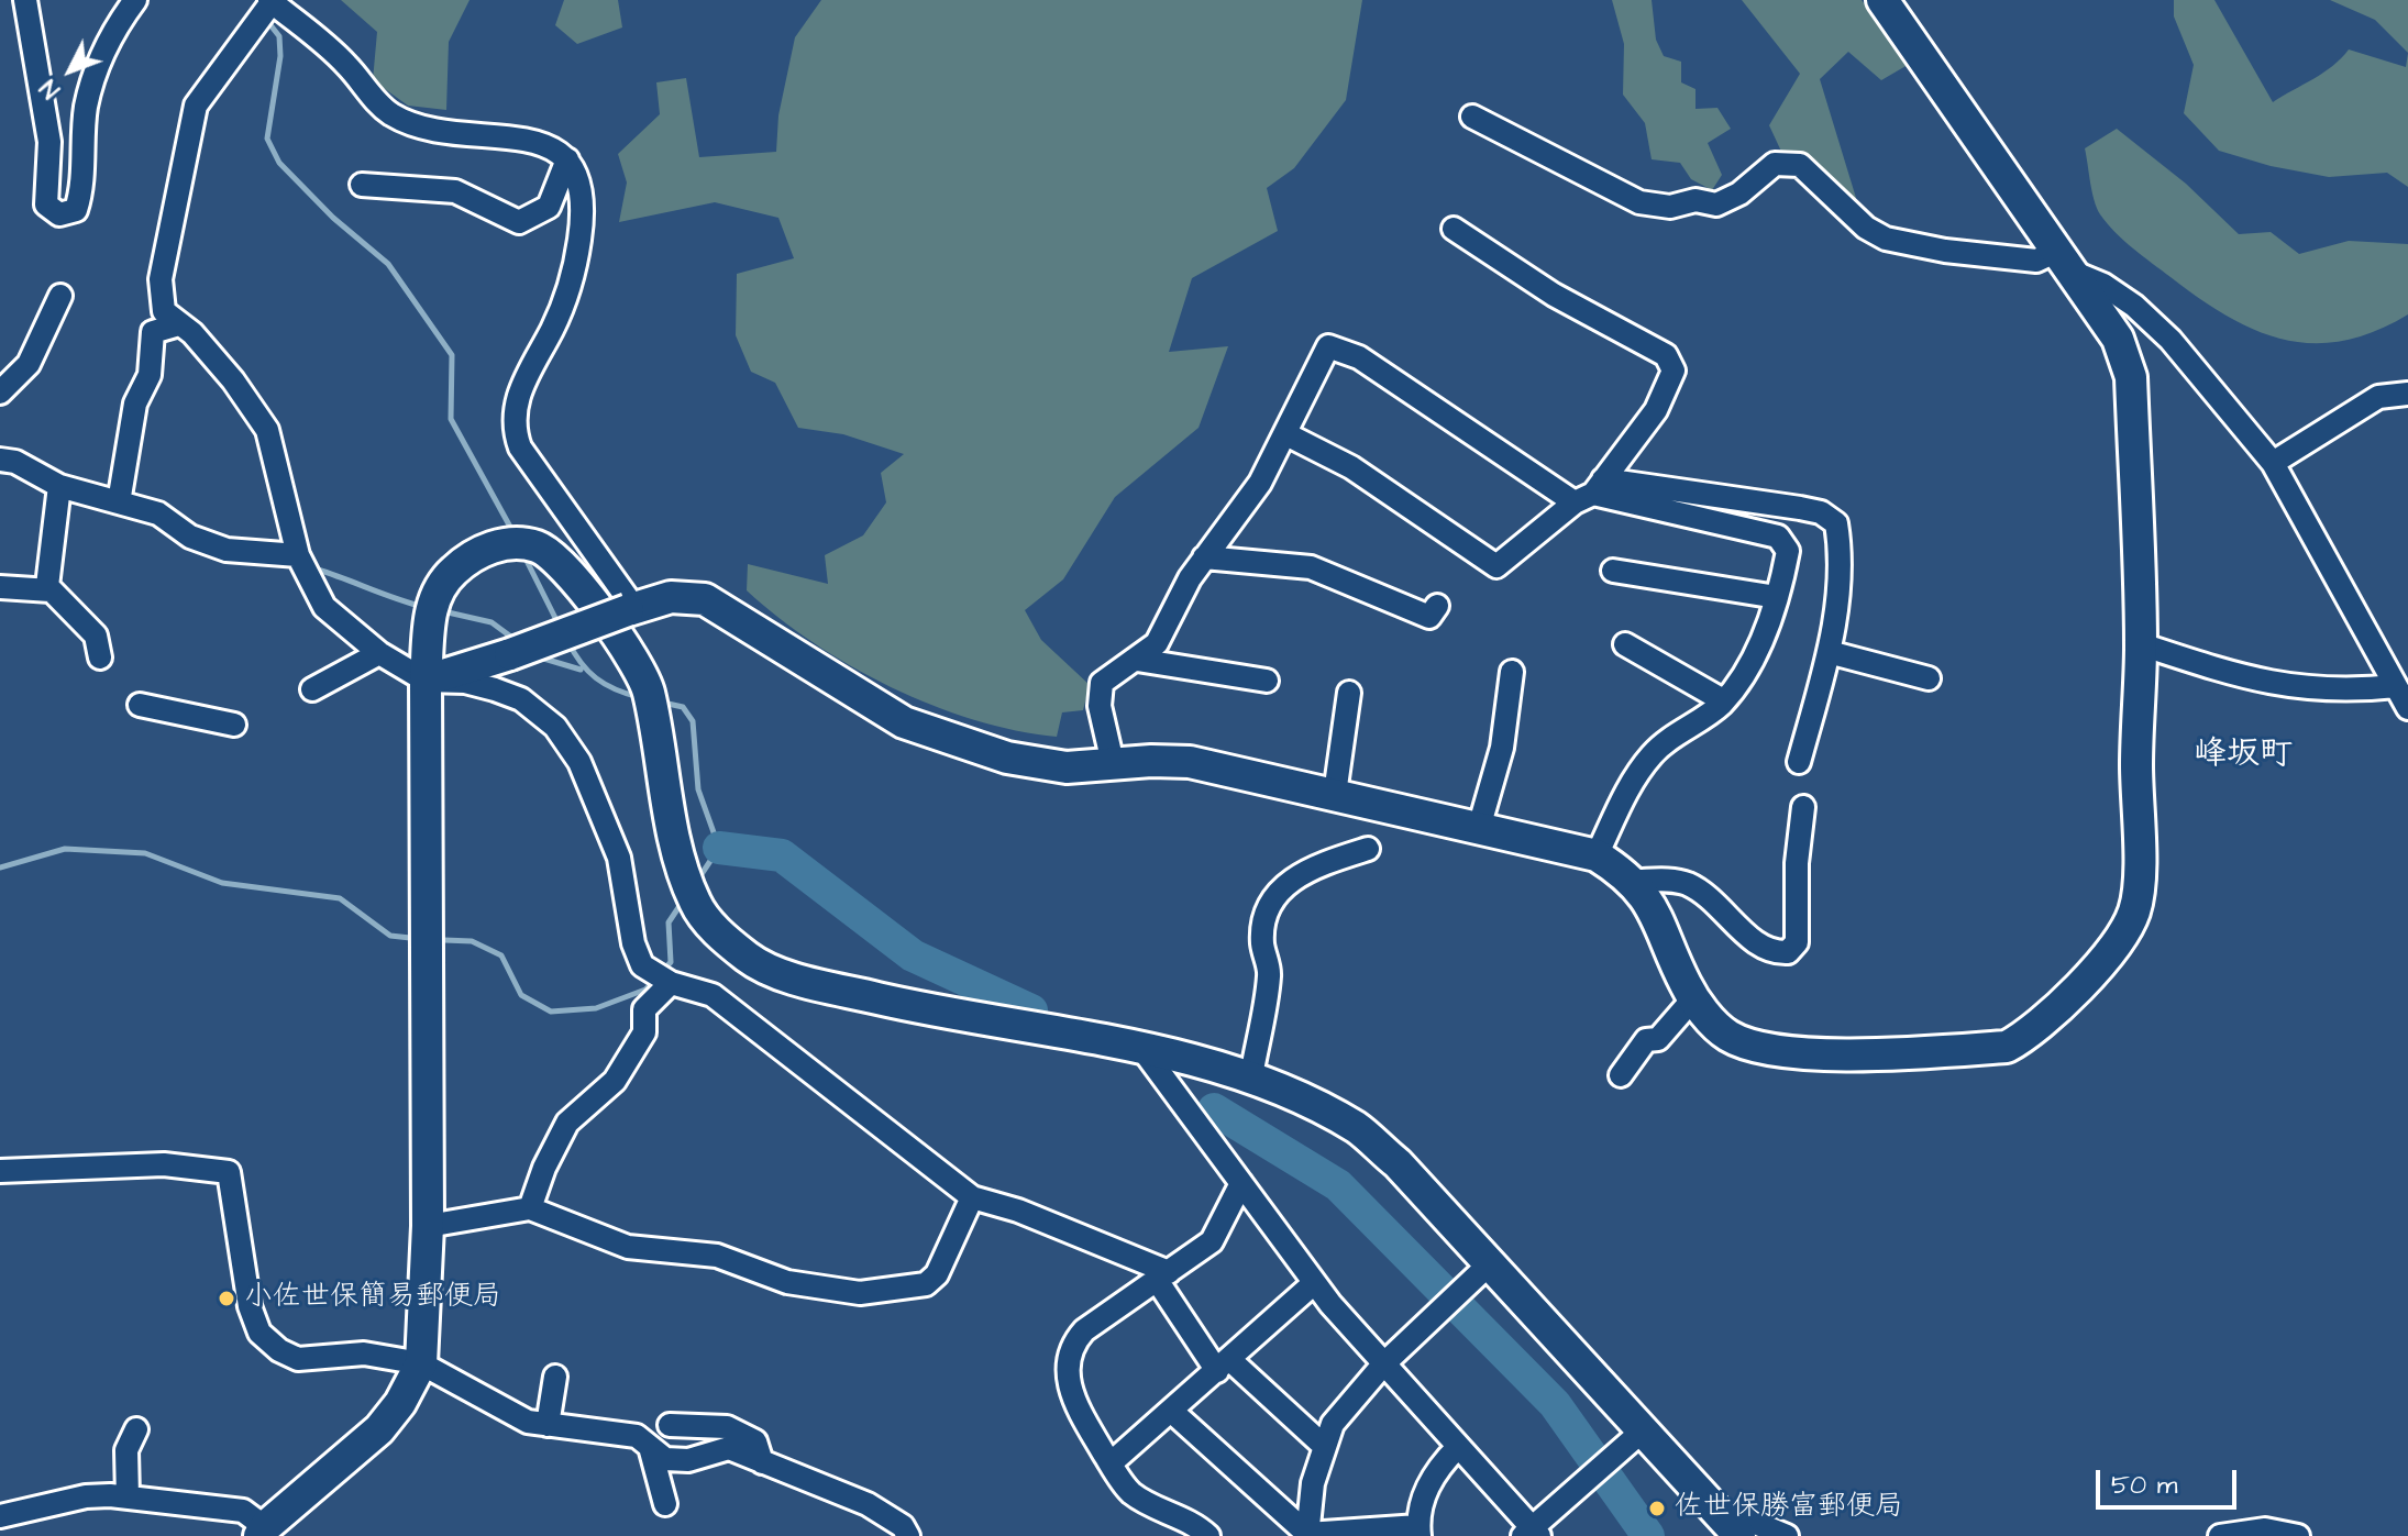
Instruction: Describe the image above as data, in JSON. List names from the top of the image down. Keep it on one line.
{"districts":["峰坂町"],"places":["小佐世保簡易郵便局","佐世保勝富郵便局"],"scale_bar":"50 m","north":"bottom left"}
